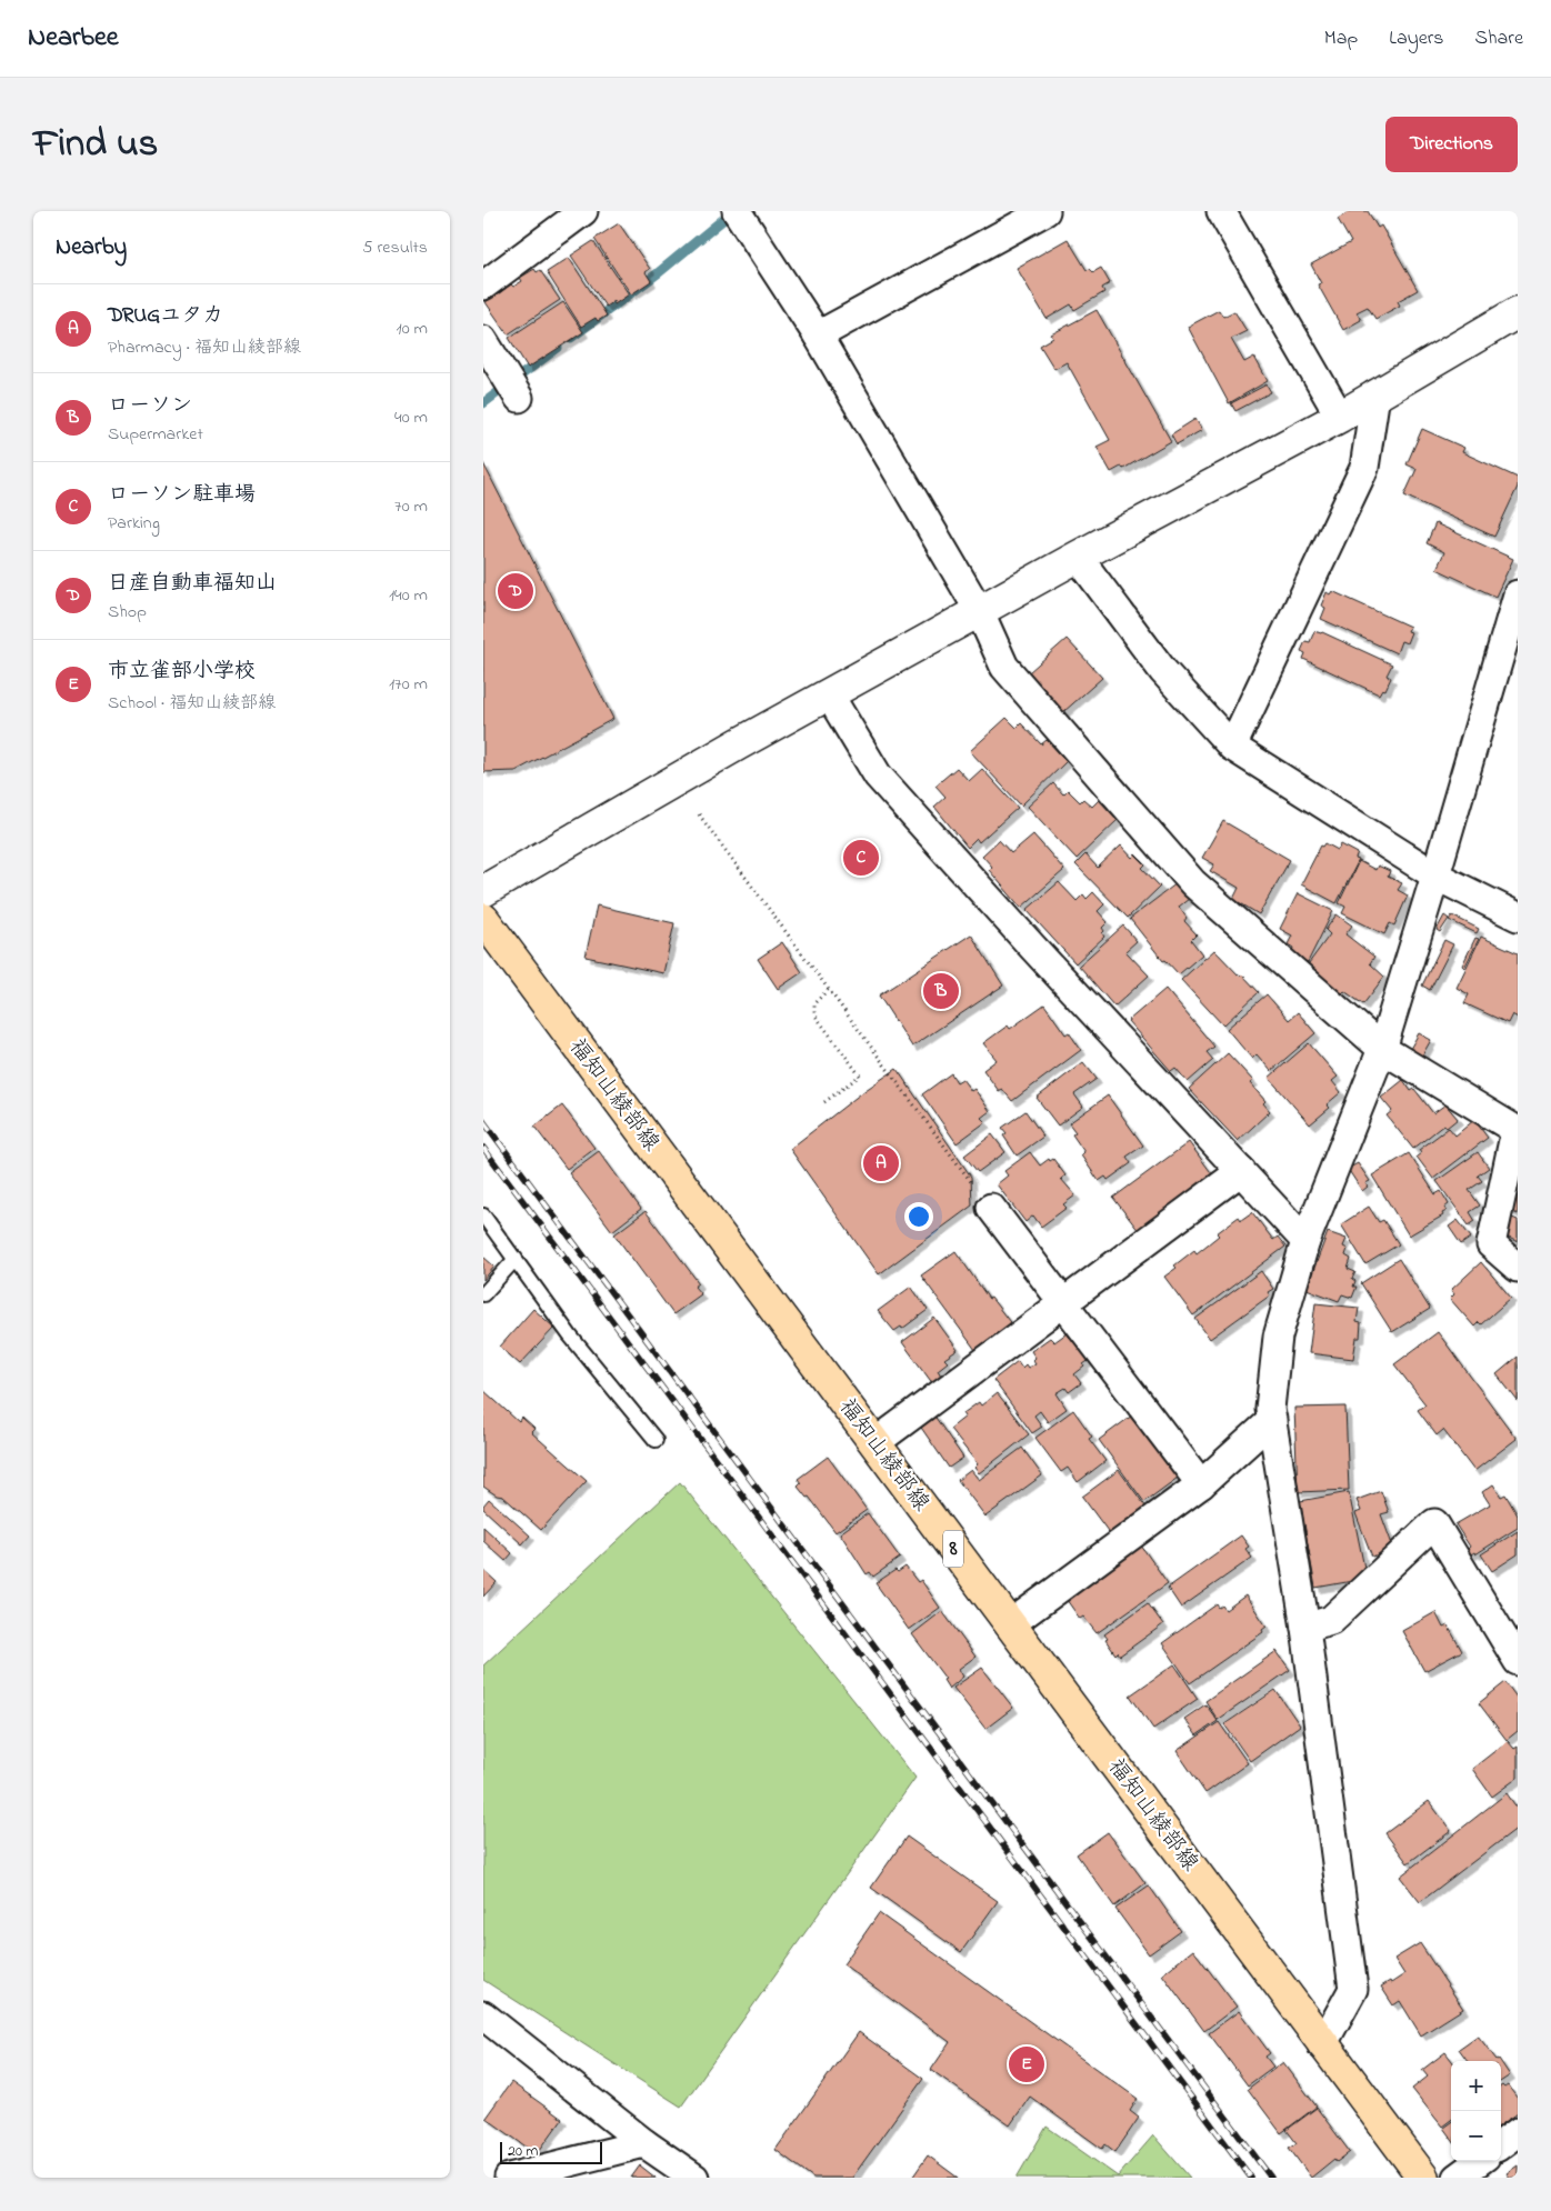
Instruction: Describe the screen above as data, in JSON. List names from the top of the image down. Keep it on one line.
{"streets":{"main road":["福知山綾部線","8"]},"scale_bar":"20 m","page":{"header":"Nearbee","nav":["Map","Layers","Share"],"title":"Find us","buttons":"Directions","heading":["Nearby","5 results"],"list":[{"mark":"A","name":"DRUGユタカ","note":"Pharmacy · 福知山綾部線","value":"10 m"},{"mark":"B","name":"ローソン","note":"Supermarket","value":"40 m"},{"mark":"C","name":"ローソン駐車場","note":"Parking","value":"70 m"},{"mark":"D","name":"日産自動車福知山","note":"Shop","value":"140 m"},{"mark":"E","name":"市立雀部小学校","note":"School · 福知山綾部線","value":"170 m"}],"pins":["D","C","B","A","E"],"map_buttons":["+","−"],"scale":"20 m"}}
